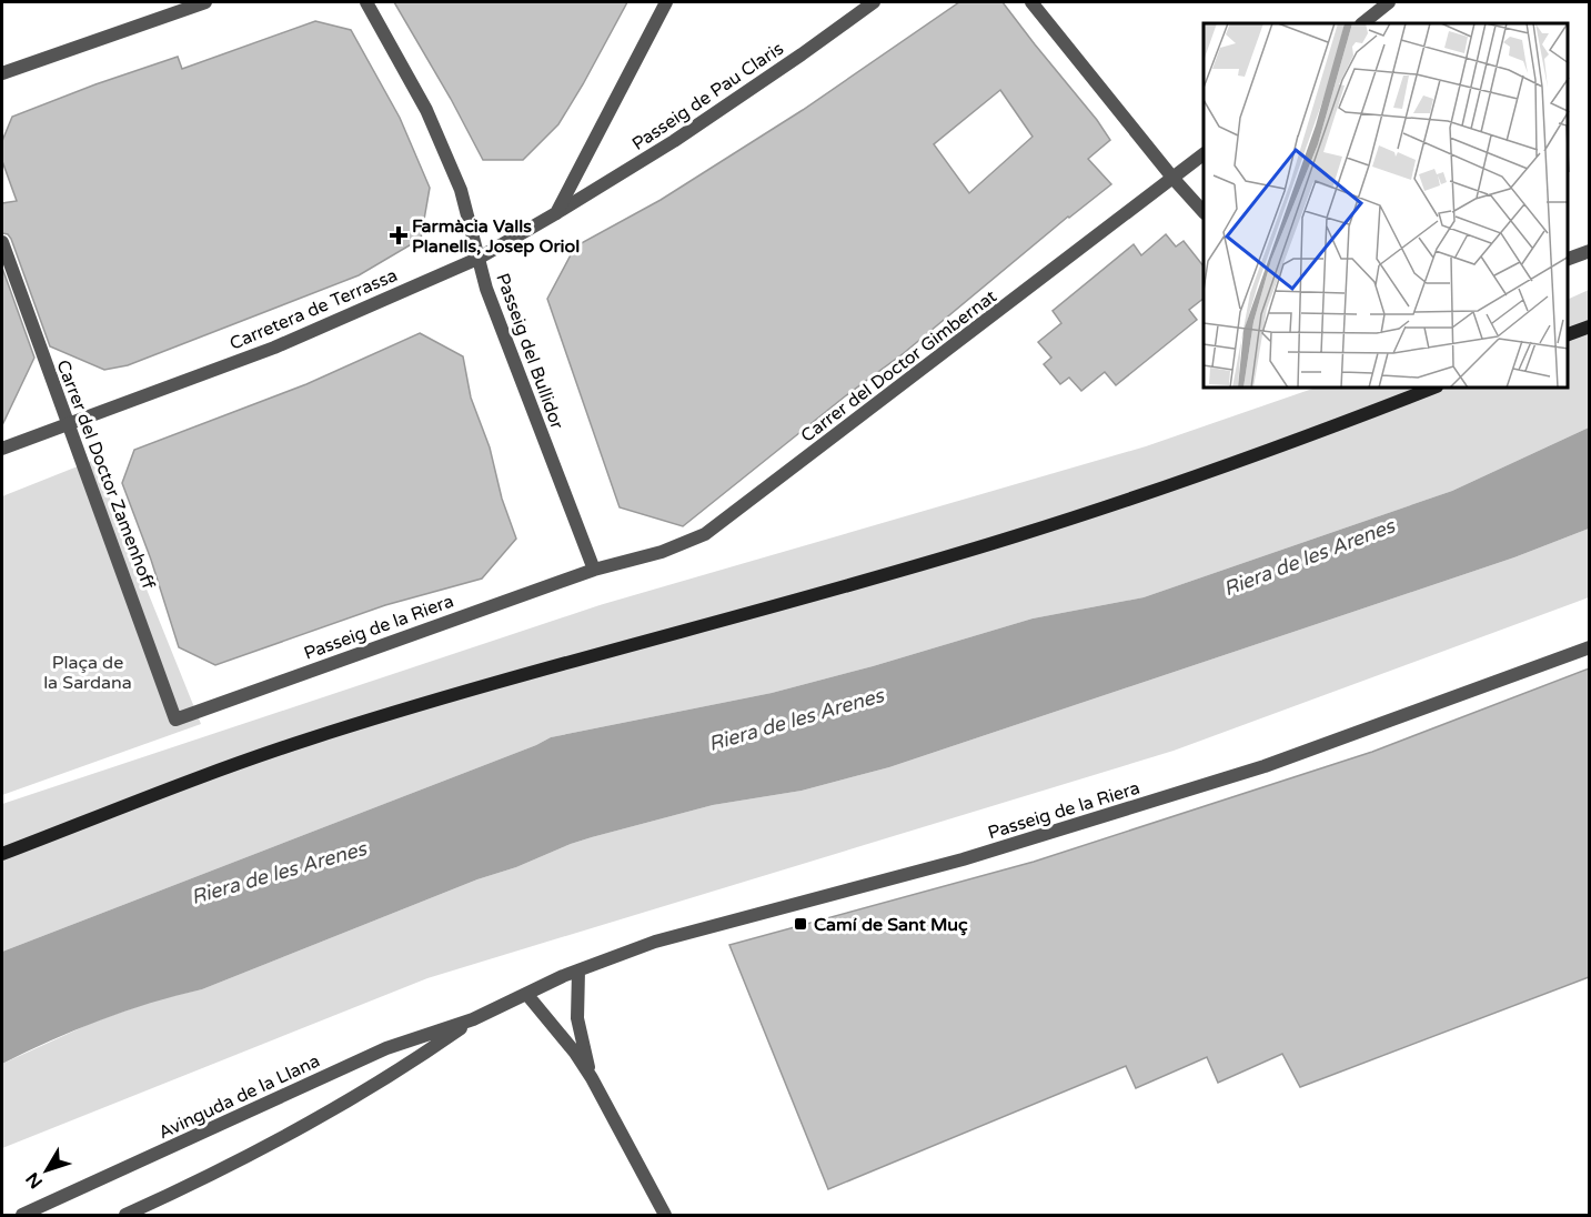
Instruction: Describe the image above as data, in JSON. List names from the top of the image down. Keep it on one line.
{"streets":{"street":["Passeig de Pau Claris","Carretera de Terrassa","Passeig del Bullidor","Carrer del Doctor Gimbernat","Carrer del Doctor Zamenhoff","Passeig de la Riera","Avinguda de la Llana"]},"crossings":[["Passeig de Pau Claris","Carretera de Terrassa"],["Carretera de Terrassa","Passeig del Bullidor"],["Carretera de Terrassa","Carrer del Doctor Zamenhoff"],["Passeig del Bullidor","Carrer del Doctor Gimbernat"],["Passeig del Bullidor","Passeig de la Riera"],["Carrer del Doctor Gimbernat","Passeig de la Riera"],["Carrer del Doctor Zamenhoff","Passeig de la Riera"],["Passeig de la Riera","Avinguda de la Llana"]],"water":["Riera de les Arenes"],"parks":["Plaça de la Sardana"],"places":{"health":["Farmàcia Valls Planells, Josep Oriol"],"transit":["Camí de Sant Muç"]},"north":"bottom left"}
